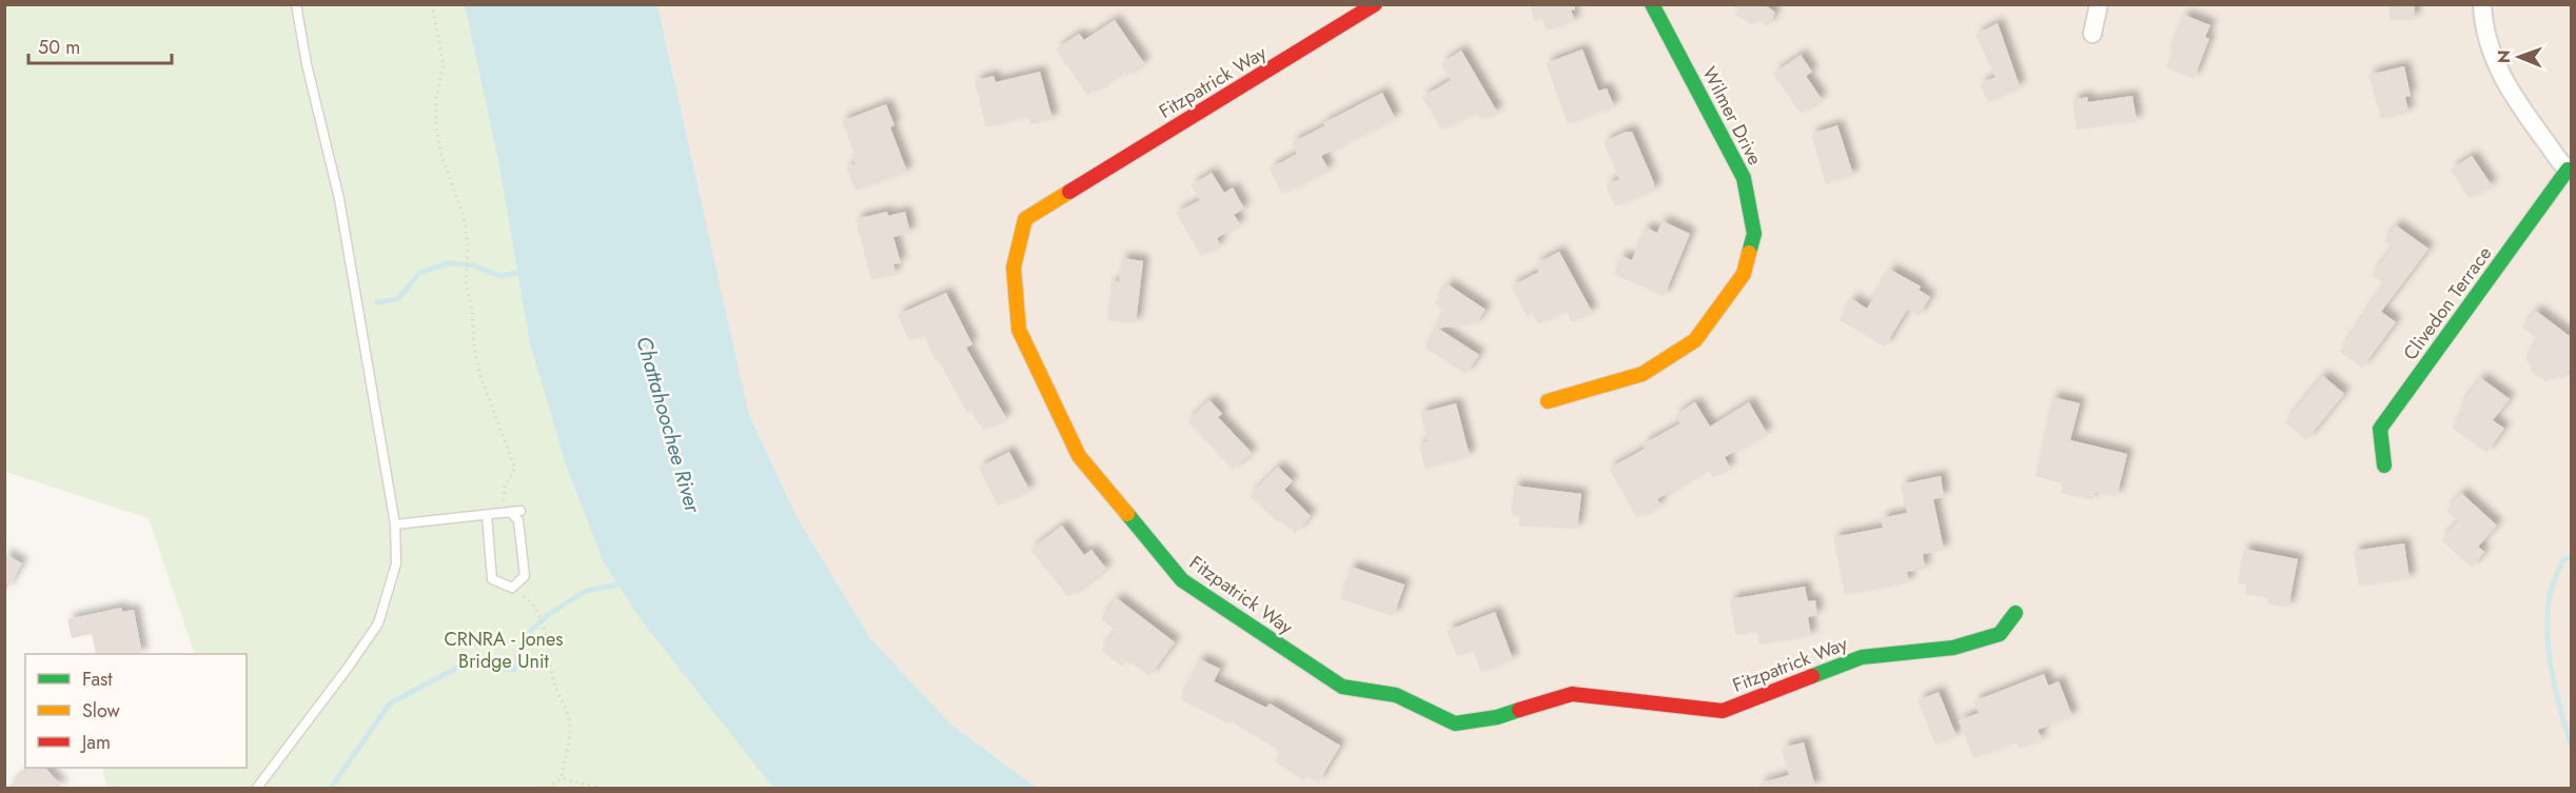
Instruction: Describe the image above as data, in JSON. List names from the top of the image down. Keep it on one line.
{"streets":{"street":["Fitzpatrick Way","Wilmer Drive","Clivedon Terrace"]},"water":["Chattahoochee River"],"parks":["CRNRA - Jones Bridge Unit"],"legend":["Fast","Slow","Jam"],"scale_bar":"50 m","north":"left"}
